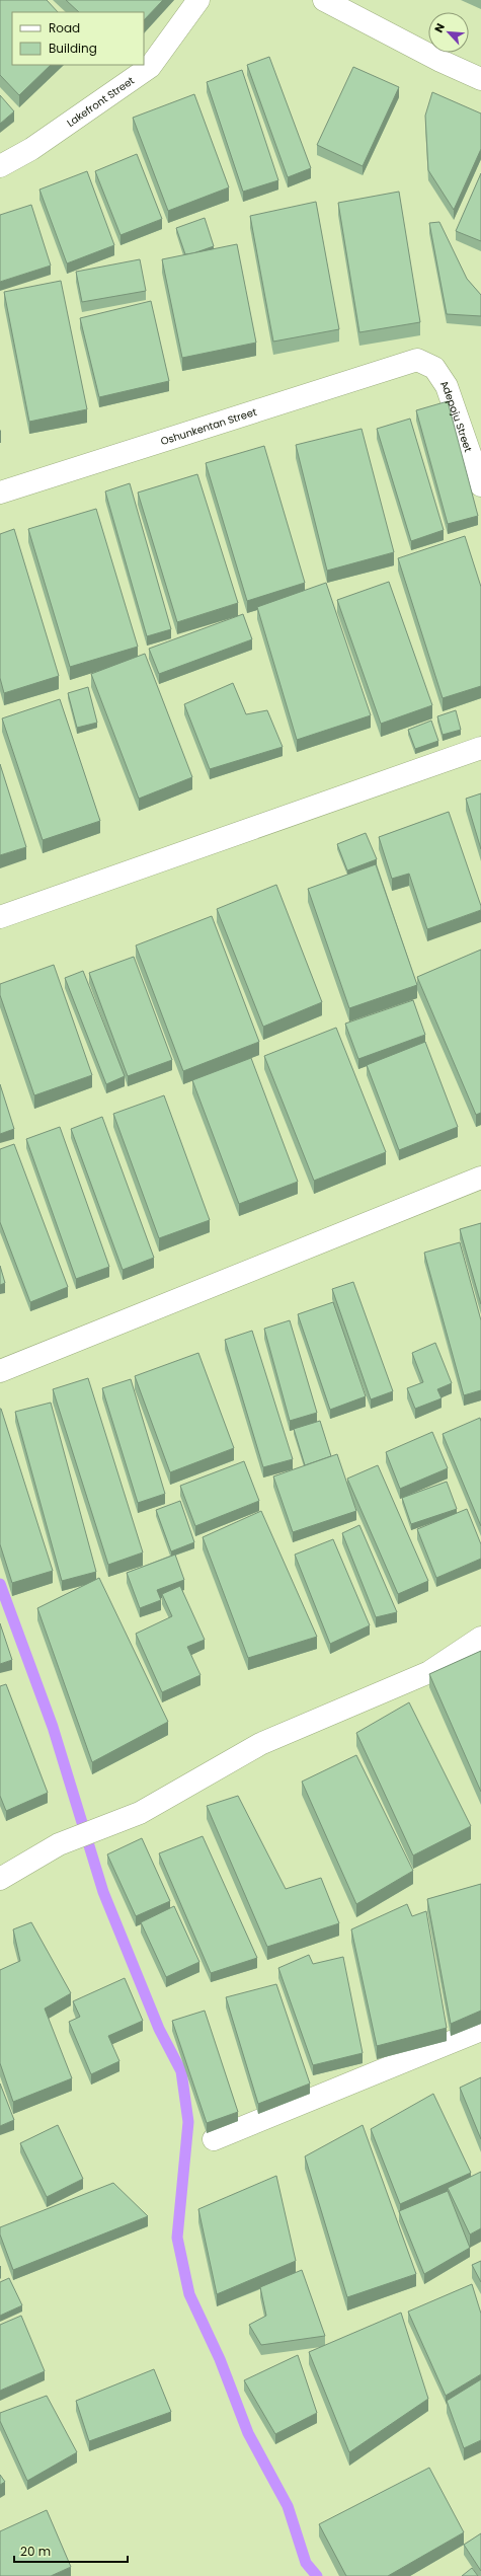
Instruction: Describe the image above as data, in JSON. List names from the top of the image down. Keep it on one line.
{"streets":{"street":["Lakefront Street","Adepoju Street","Oshunkentan Street"]},"crossings":[["Adepoju Street","Oshunkentan Street"]],"legend":["Road","Building"],"scale_bar":"20 m","north":"top left"}
